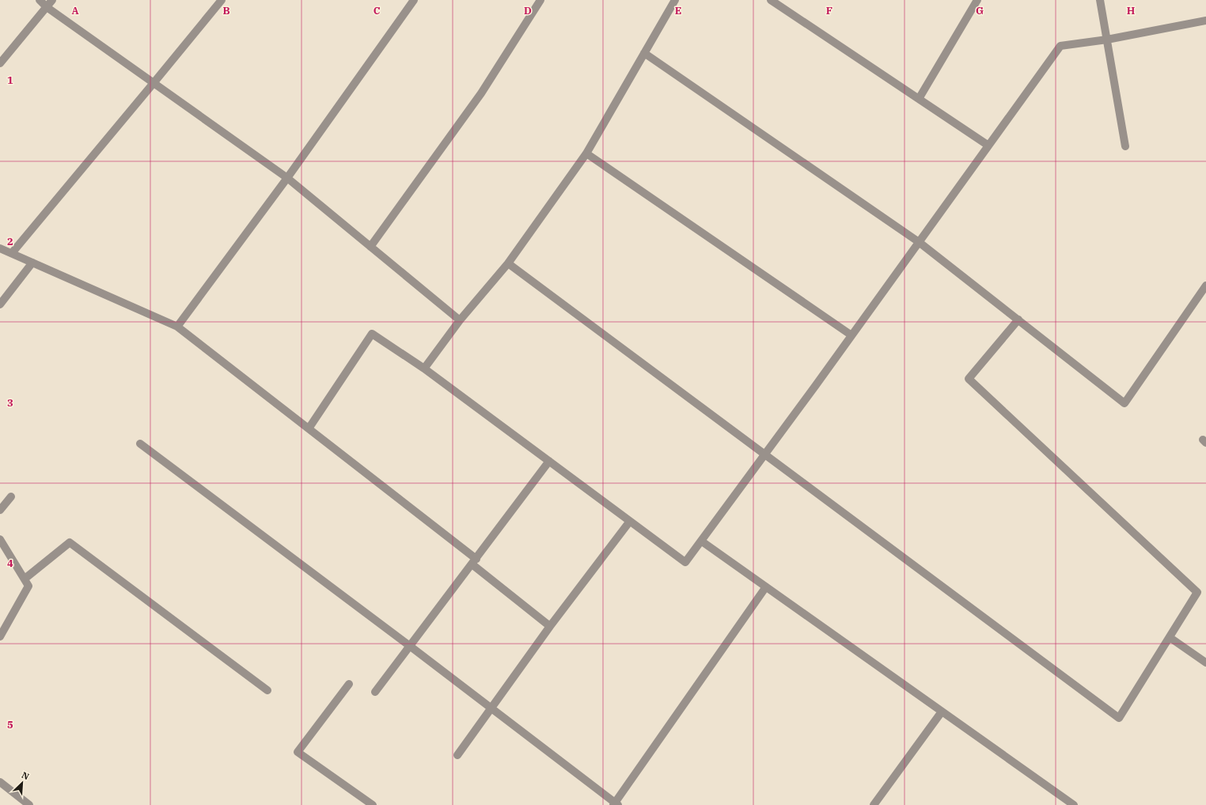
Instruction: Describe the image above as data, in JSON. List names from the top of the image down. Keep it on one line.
{"north":"top right","grid":{"columns":["A","B","C","D","E","F","G","H"],"rows":["1","2","3","4","5"]}}
